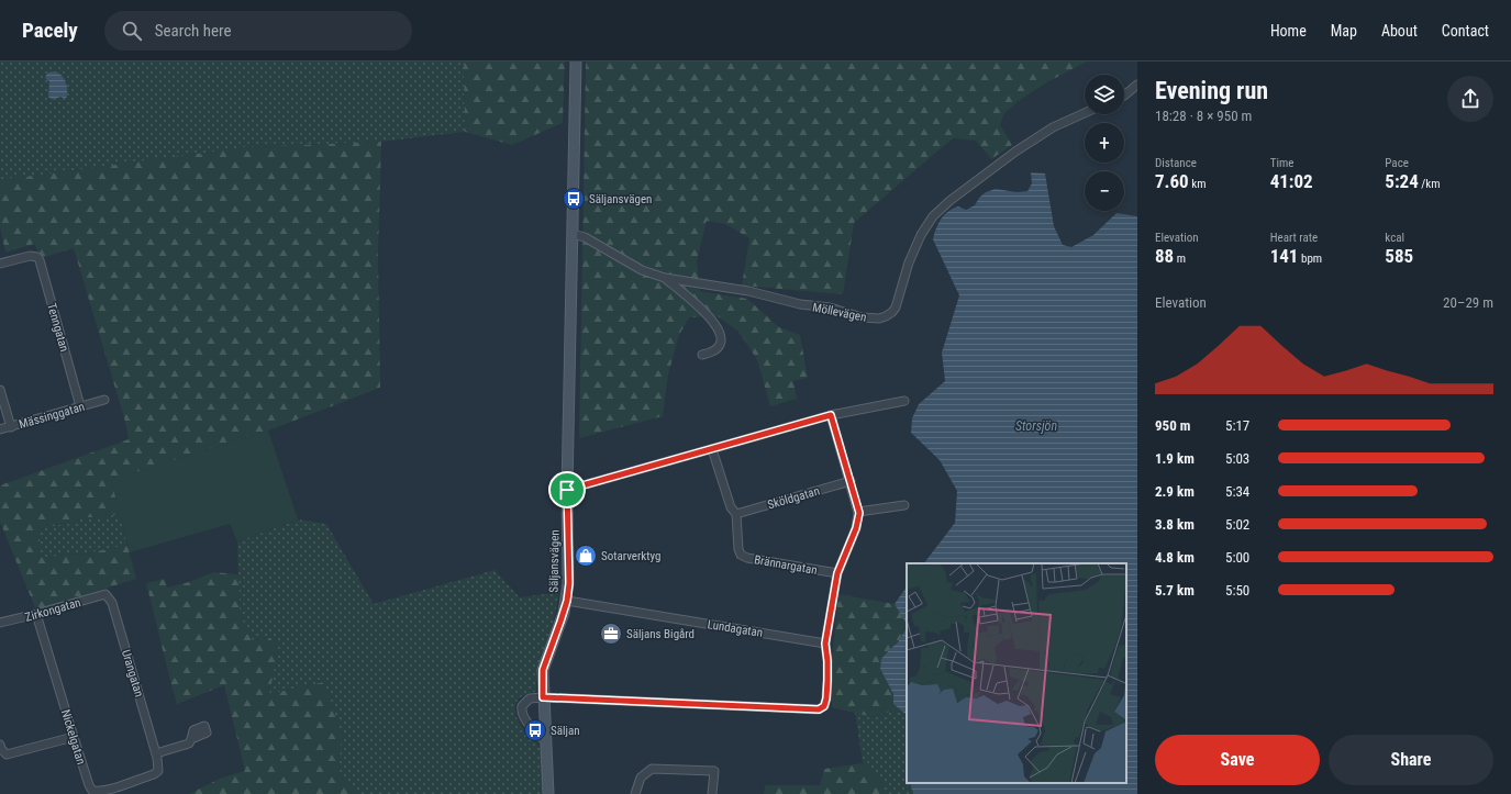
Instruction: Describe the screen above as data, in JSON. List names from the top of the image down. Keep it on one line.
{"streets":{"street":["Möllevägen","Tenngatan","Mässinggatan","Sköldgatan","Säljansvägen","Brännargatan","Zirkongatan","Lundagatan","Urangatan","Nickelgatan"]},"crossings":[["Möllevägen","Säljansvägen"],["Tenngatan","Mässinggatan"],["Sköldgatan","Brännargatan"],["Säljansvägen","Lundagatan"],["Zirkongatan","Urangatan"],["Zirkongatan","Nickelgatan"],["Urangatan","Nickelgatan"]],"water":["Storsjön"],"places":{"bus stop":["Säljansvägen","Säljan"],"shop":["Sotarverktyg"],"office":["Säljans Bigård"]},"page":{"header":"Pacely","search":"Search here","nav":["Home","Map","About","Contact"],"heading":["Evening run","18:28 · 8 × 950 m"],"map_buttons":["+","−"],"stats":[["Distance","7.60 km"],["Time","41:02"],["Pace","5:24 /km"],["Elevation","88 m"],["Heart rate","141 bpm"],["kcal","585"]],"chart":["Elevation","20–29 m"],"list":[{"name":"950 m","note":"5:17"},{"name":"1.9 km","note":"5:03"},{"name":"2.9 km","note":"5:34"},{"name":"3.8 km","note":"5:02"},{"name":"4.8 km","note":"5:00"},{"name":"5.7 km","note":"5:50"}],"buttons":["Save","Share"]}}
